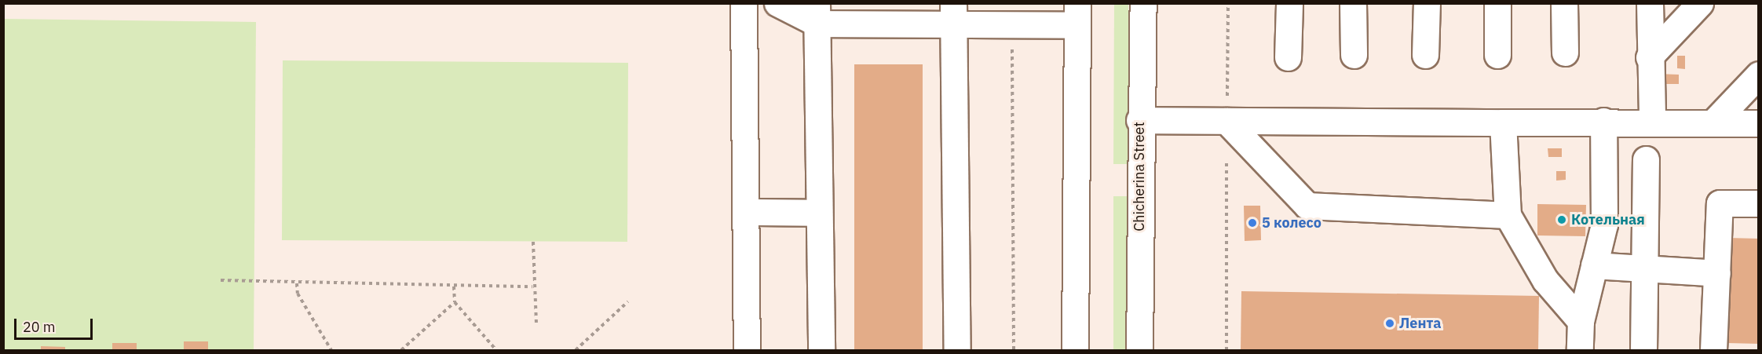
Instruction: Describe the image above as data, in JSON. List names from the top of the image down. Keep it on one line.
{"streets":{"main road":["Chicherina Street"]},"places":["Котельная","5 колесо","Лента"],"scale_bar":"20 m"}
